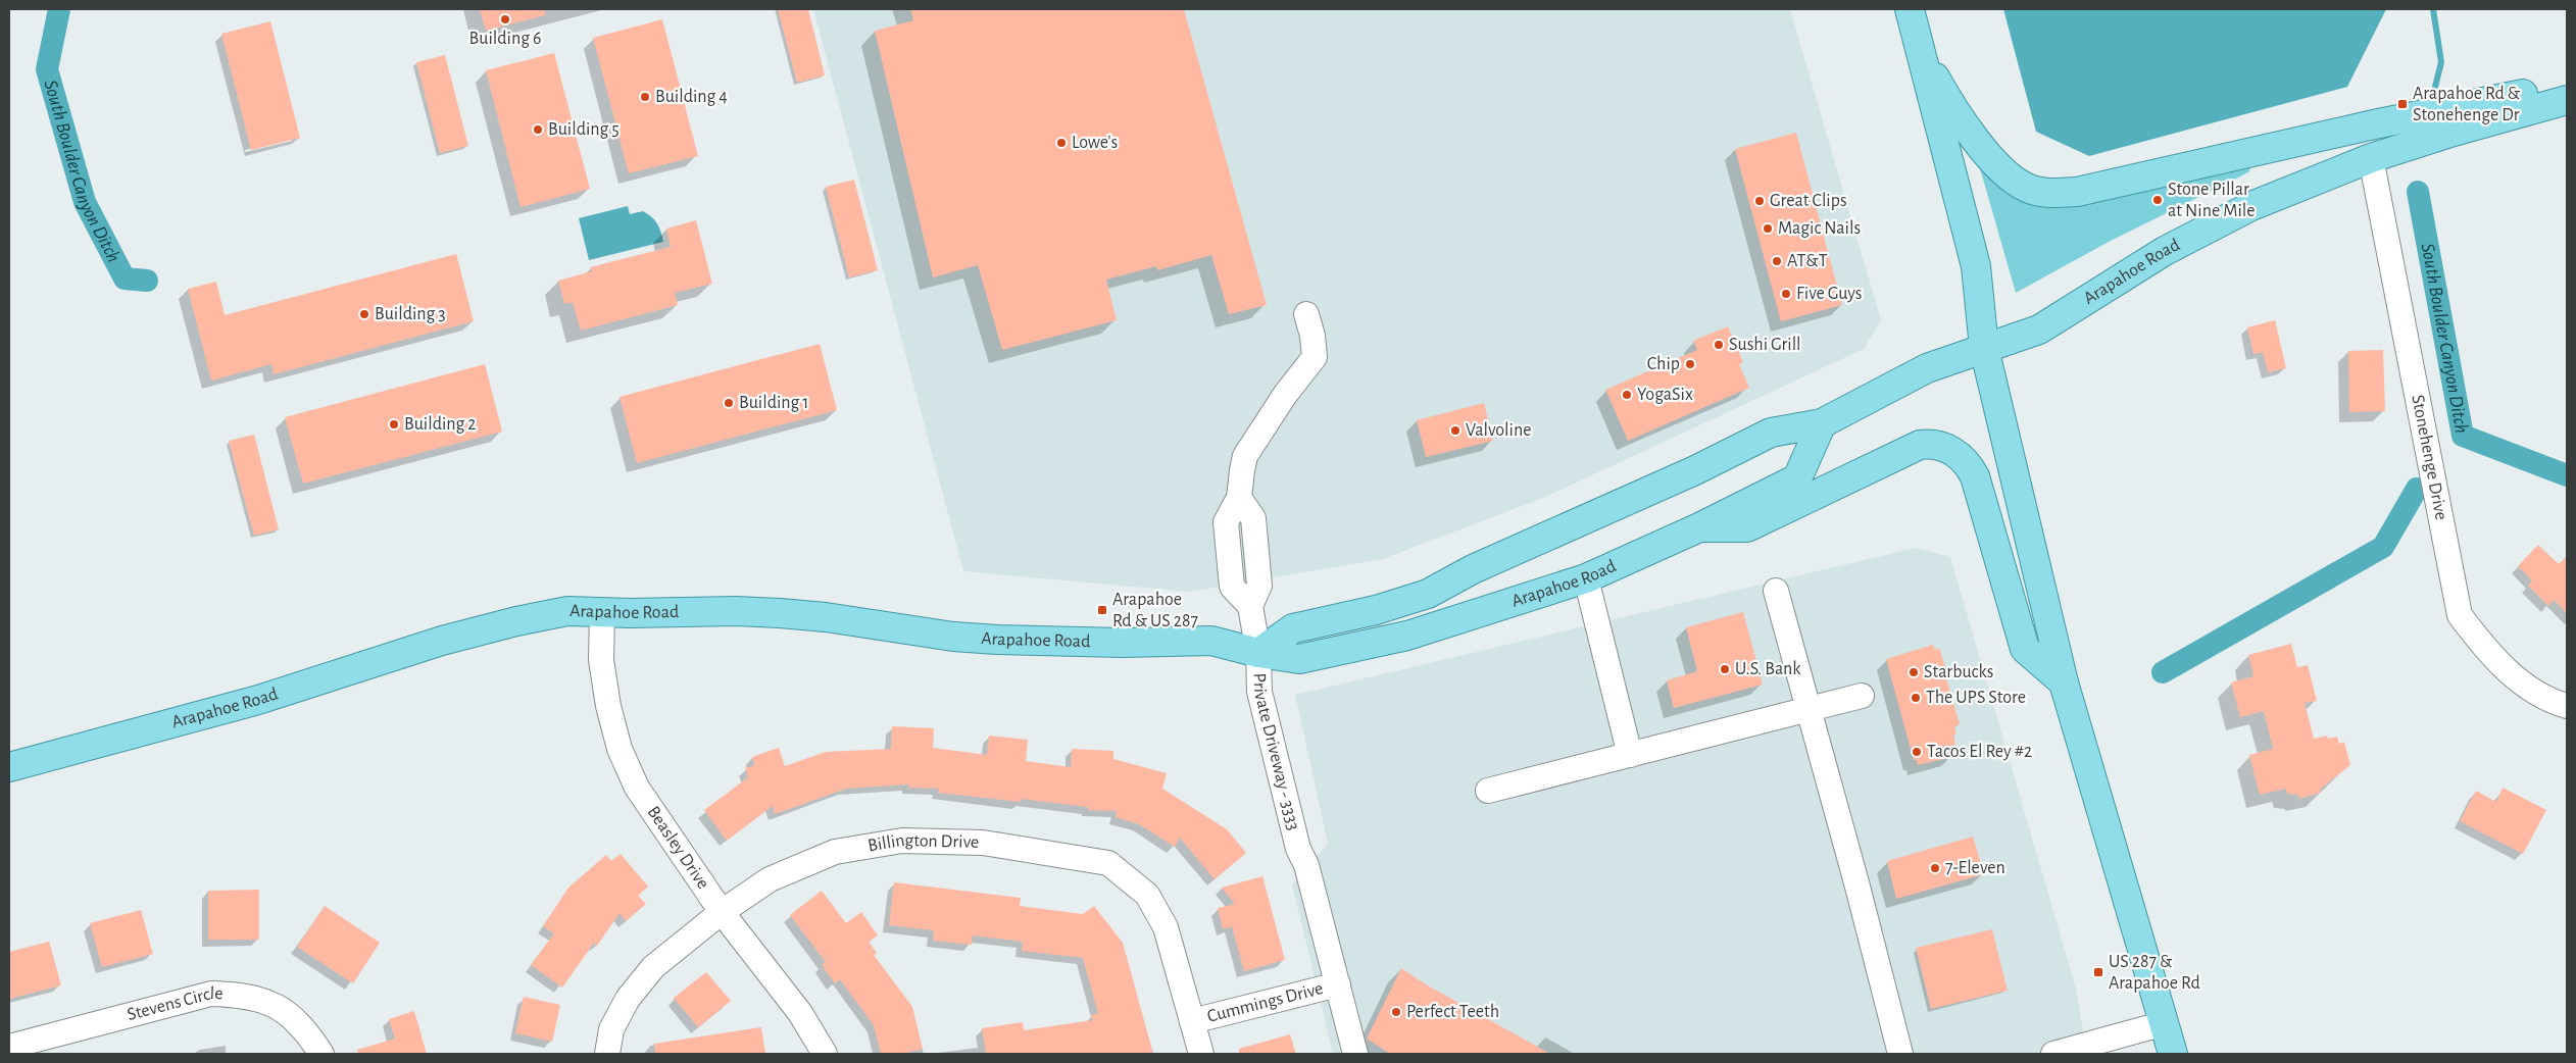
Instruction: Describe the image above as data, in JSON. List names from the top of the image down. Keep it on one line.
{"streets":{"main road":["Arapahoe Road"],"street":["Stonehenge Drive","Private Driveway - 3333","Billington Drive","Beasley Drive","Cummings Drive","Stevens Circle"]},"crossings":[["Arapahoe Road","Stonehenge Drive"],["Arapahoe Road","Private Driveway - 3333"],["Arapahoe Road","Beasley Drive"],["Private Driveway - 3333","Cummings Drive"],["Billington Drive","Beasley Drive"],["Billington Drive","Cummings Drive"]],"water":["South Boulder Canyon Ditch"],"places":{"other":["Building 6","Building 4","Building 5","Lowe's","Stone Pillar at Nine Mile","Great Clips","Magic Nails","AT&T","Five Guys","Building 3","Sushi Grill","Chip","YogaSix","Building 1","Building 2","Valvoline","U.S. Bank","Starbucks","The UPS Store","Tacos El Rey #2","7-Eleven","Perfect Teeth"],"transit":["Arapahoe Rd & Stonehenge Dr","Arapahoe Rd & US 287","US 287 & Arapahoe Rd"]}}
